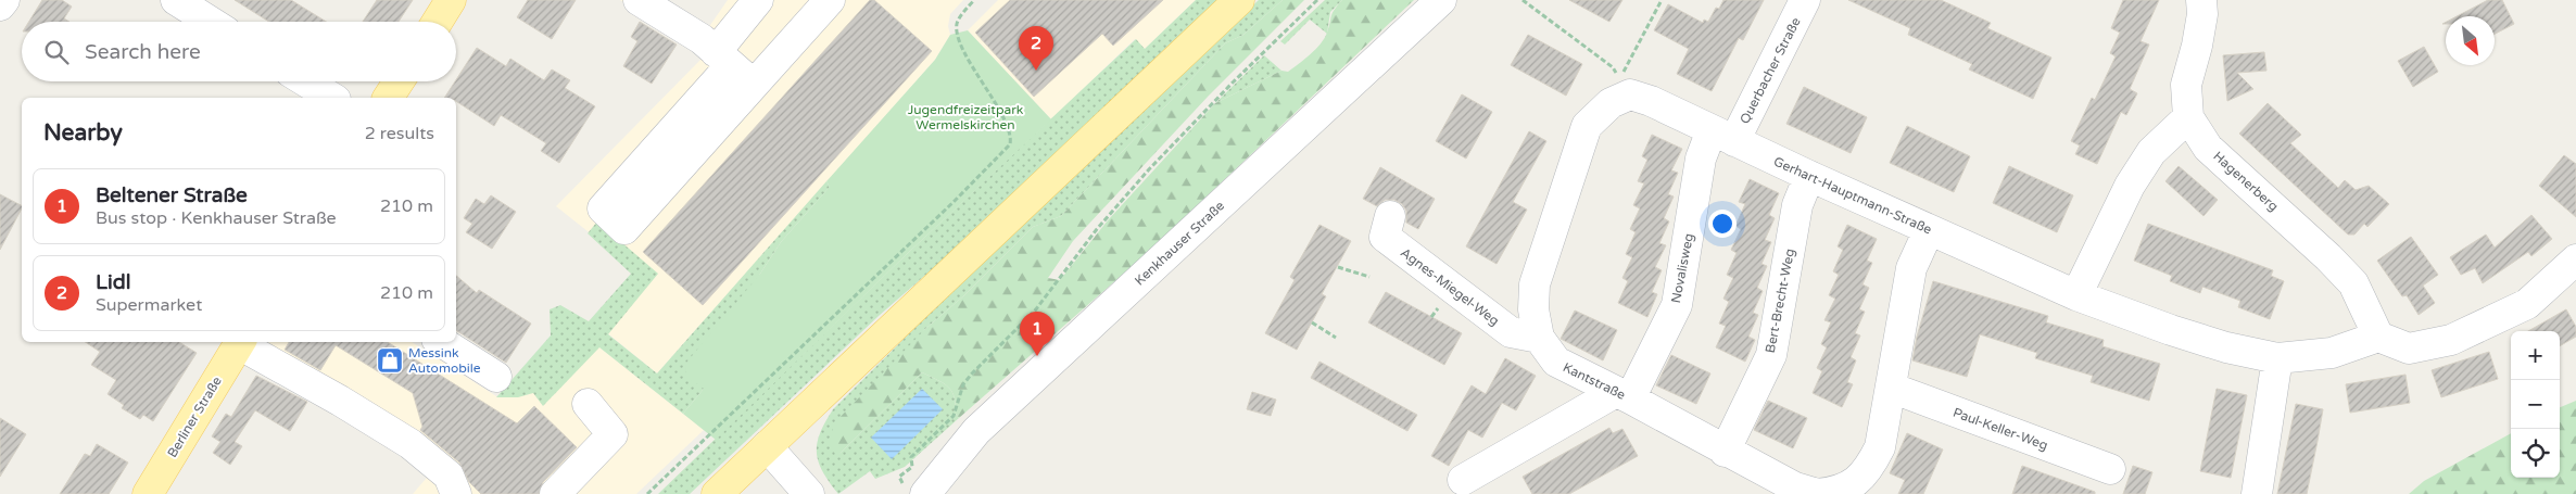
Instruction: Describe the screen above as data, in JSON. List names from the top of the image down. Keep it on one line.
{"streets":{"main road":["Berliner Straße"],"street":["Querbacher Straße","Hagenerberg","Gerhart-Hauptmann-Straße","Kenkhauser Straße","Novalisweg","Agnes-Miegel-Weg","Bert-Brecht-Weg","Kantstraße","Paul-Keller-Weg"]},"crossings":[["Querbacher Straße","Gerhart-Hauptmann-Straße"],["Querbacher Straße","Novalisweg"],["Gerhart-Hauptmann-Straße","Novalisweg"],["Gerhart-Hauptmann-Straße","Bert-Brecht-Weg"],["Gerhart-Hauptmann-Straße","Kantstraße"],["Novalisweg","Kantstraße"],["Agnes-Miegel-Weg","Kantstraße"],["Bert-Brecht-Weg","Kantstraße"],["Kantstraße","Paul-Keller-Weg"]],"parks":["Jugendfreizeitpark Wermelskirchen"],"places":{"shop":["Messink Automobile"]},"north":"bottom right","page":{"search":"Search here","pins":["2","1"],"heading":["Nearby","2 results"],"list":[{"mark":"1","name":"Beltener Straße","note":"Bus stop · Kenkhauser Straße","value":"210 m"},{"mark":"2","name":"Lidl","note":"Supermarket","value":"210 m"}],"map_buttons":["+","−"]}}
